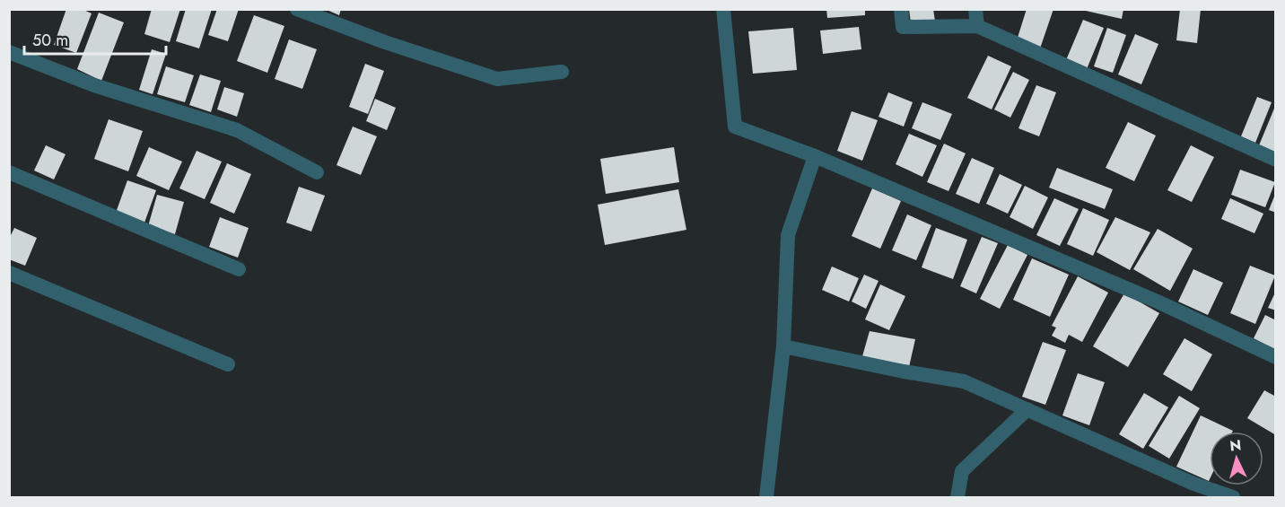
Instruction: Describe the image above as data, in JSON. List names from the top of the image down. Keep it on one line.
{"scale_bar":"50 m","north":"top"}
